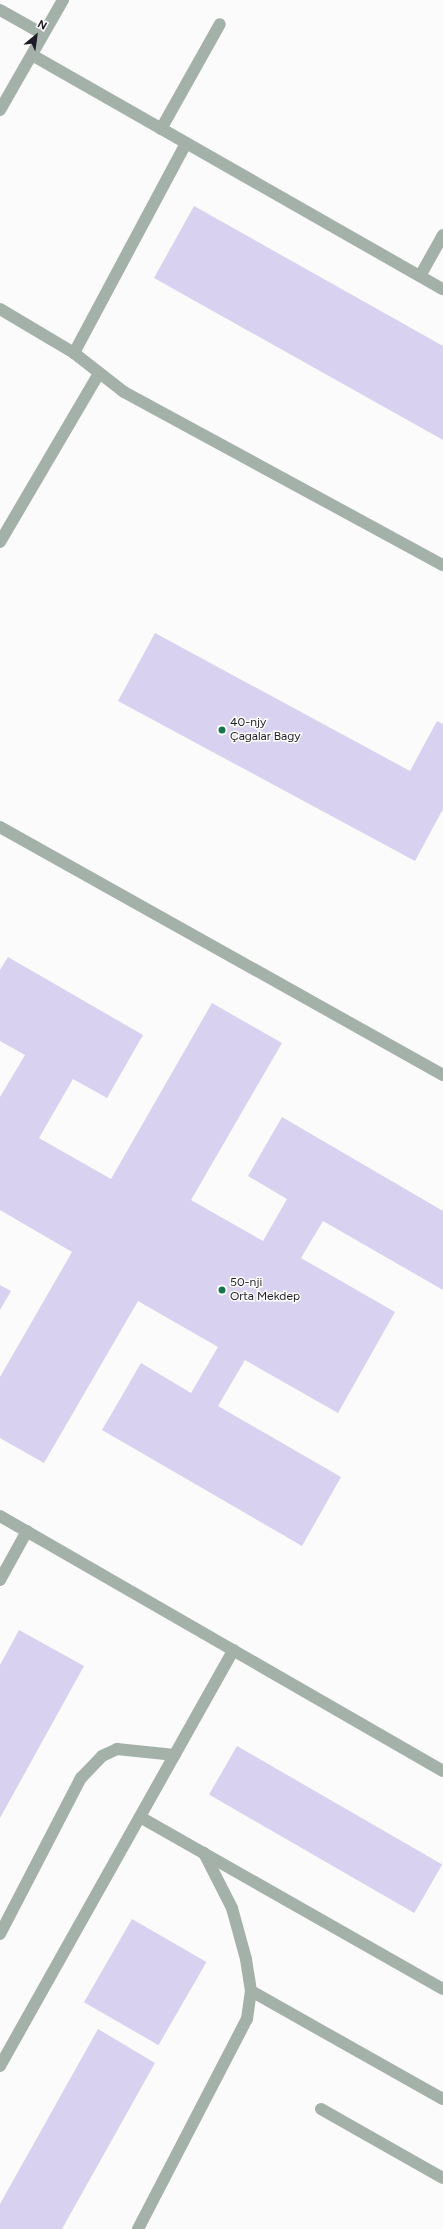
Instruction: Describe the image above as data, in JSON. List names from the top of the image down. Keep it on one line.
{"places":["40-njy Çagalar Bagy","50-nji Orta Mekdep"],"north":"top right"}
